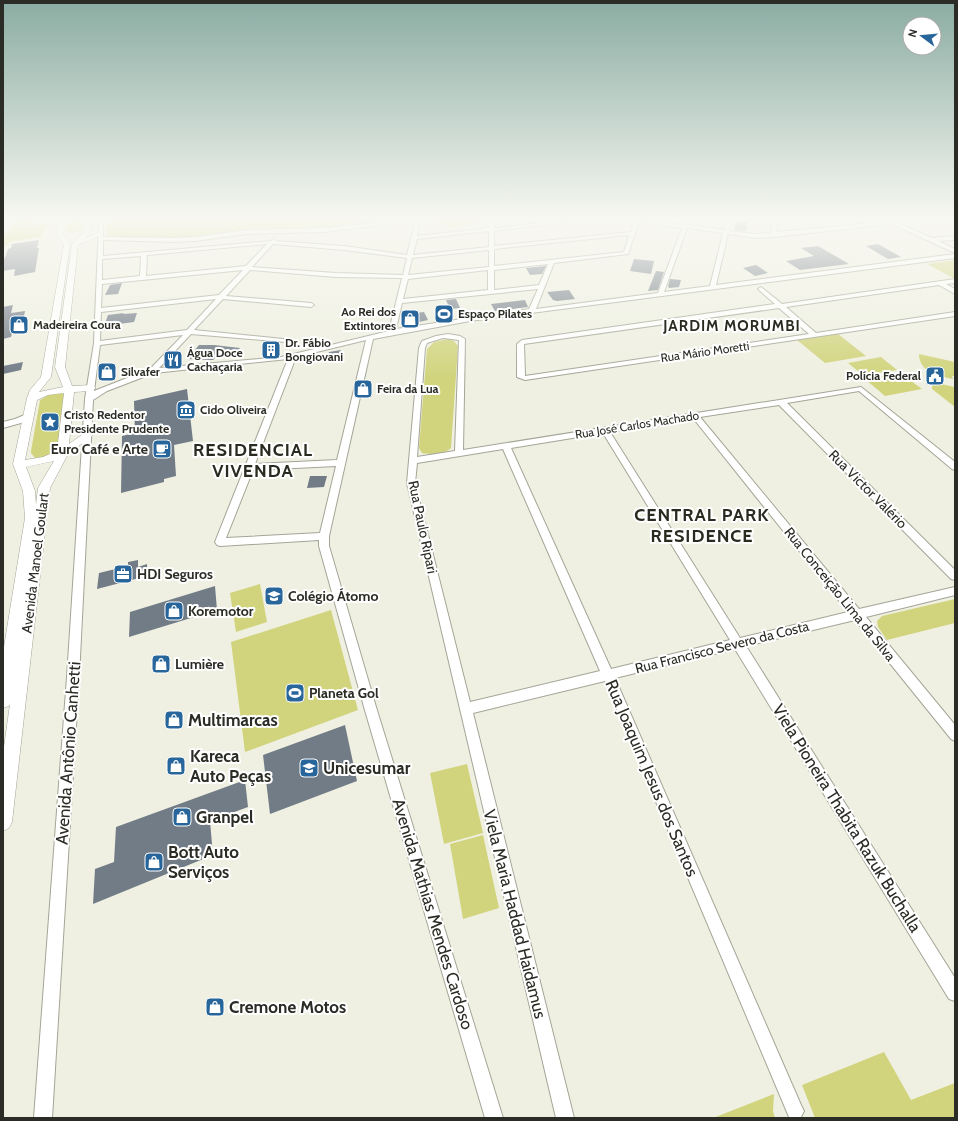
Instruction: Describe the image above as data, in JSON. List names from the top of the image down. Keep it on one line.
{"streets":{"main road":["Avenida Manoel Goulart"],"street":["Rua Mário Moretti","Rua José Carlos Machado","Rua Victor Valério","Rua Paulo Ripari","Rua Conceição Lima da Silva","Rua Francisco Severo da Costa","Avenida Antônio Canhetti","Rua Joaquim Jesus dos Santos","Viela Pioneira Thabita Razuk Buchalla","Avenida Mathias Mendes Cardoso","Viela Maria Haddad Haidamus"]},"crossings":[["Rua José Carlos Machado","Rua Victor Valério"],["Rua José Carlos Machado","Rua Paulo Ripari"],["Rua José Carlos Machado","Rua Conceição Lima da Silva"],["Rua José Carlos Machado","Rua Joaquim Jesus dos Santos"],["Rua José Carlos Machado","Viela Pioneira Thabita Razuk Buchalla"],["Rua Paulo Ripari","Rua Francisco Severo da Costa"],["Rua Paulo Ripari","Viela Maria Haddad Haidamus"],["Rua Conceição Lima da Silva","Rua Francisco Severo da Costa"],["Rua Francisco Severo da Costa","Rua Joaquim Jesus dos Santos"],["Rua Francisco Severo da Costa","Viela Pioneira Thabita Razuk Buchalla"],["Rua Francisco Severo da Costa","Viela Maria Haddad Haidamus"]],"districts":["JARDIM MORUMBI","RESIDENCIAL VIVENDA","CENTRAL PARK RESIDENCE"],"places":{"sports":["Espaço Pilates","Planeta Gol"],"shop":["Ao Rei dos Extintores","Madeireira Coura","Silvafer","Feira da Lua","Koremotor","Lumière","Multimarcas","Kareca Auto Peças","Granpel","Bott Auto Serviços","Cremone Motos"],"building":["Dr. Fábio Bongiovani"],"restaurant":["Água Doce Cachaçaria"],"public building":["Polícia Federal"],"museum":["Cido Oliveira"],"place":["Cristo Redentor Presidente Prudente"],"cafe":["Euro Café e Arte"],"office":["HDI Seguros"],"school or university":["Colégio Átomo","Unicesumar"]},"north":"left"}
